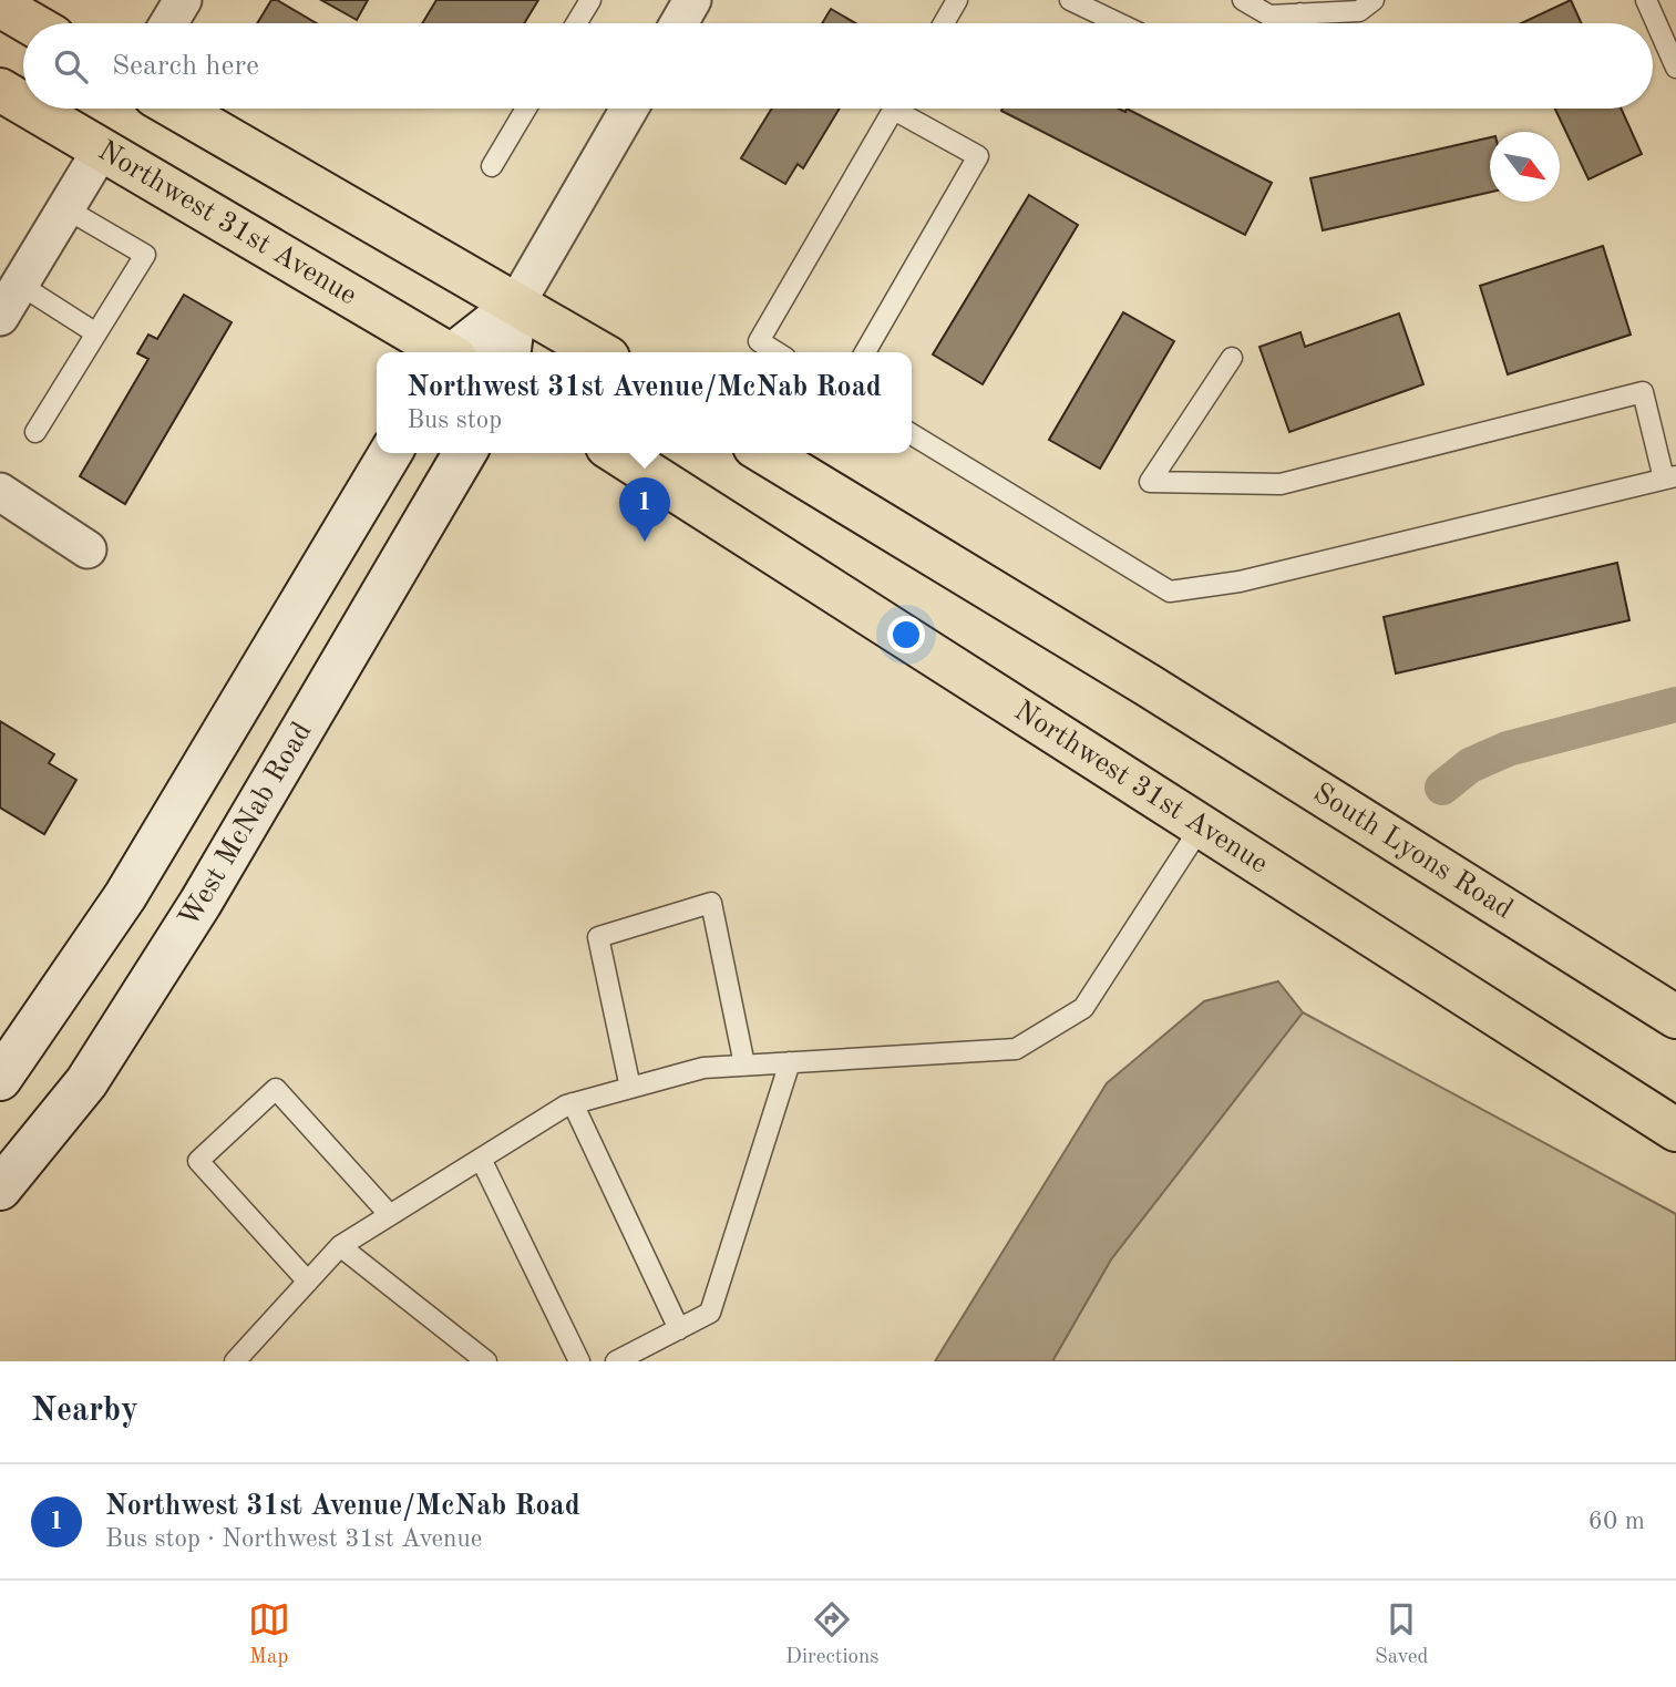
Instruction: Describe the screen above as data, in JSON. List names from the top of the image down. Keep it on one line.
{"streets":{"main road":["Northwest 31st Avenue","West McNab Road","South Lyons Road"]},"north":"bottom right","page":{"search":"Search here","popup":["Northwest 31st Avenue/McNab Road","Bus stop"],"pins":"1","heading":"Nearby","list":[{"mark":"1","name":"Northwest 31st Avenue/McNab Road","note":"Bus stop · Northwest 31st Avenue","value":"60 m"}],"nav":["Map","Directions","Saved"]}}
